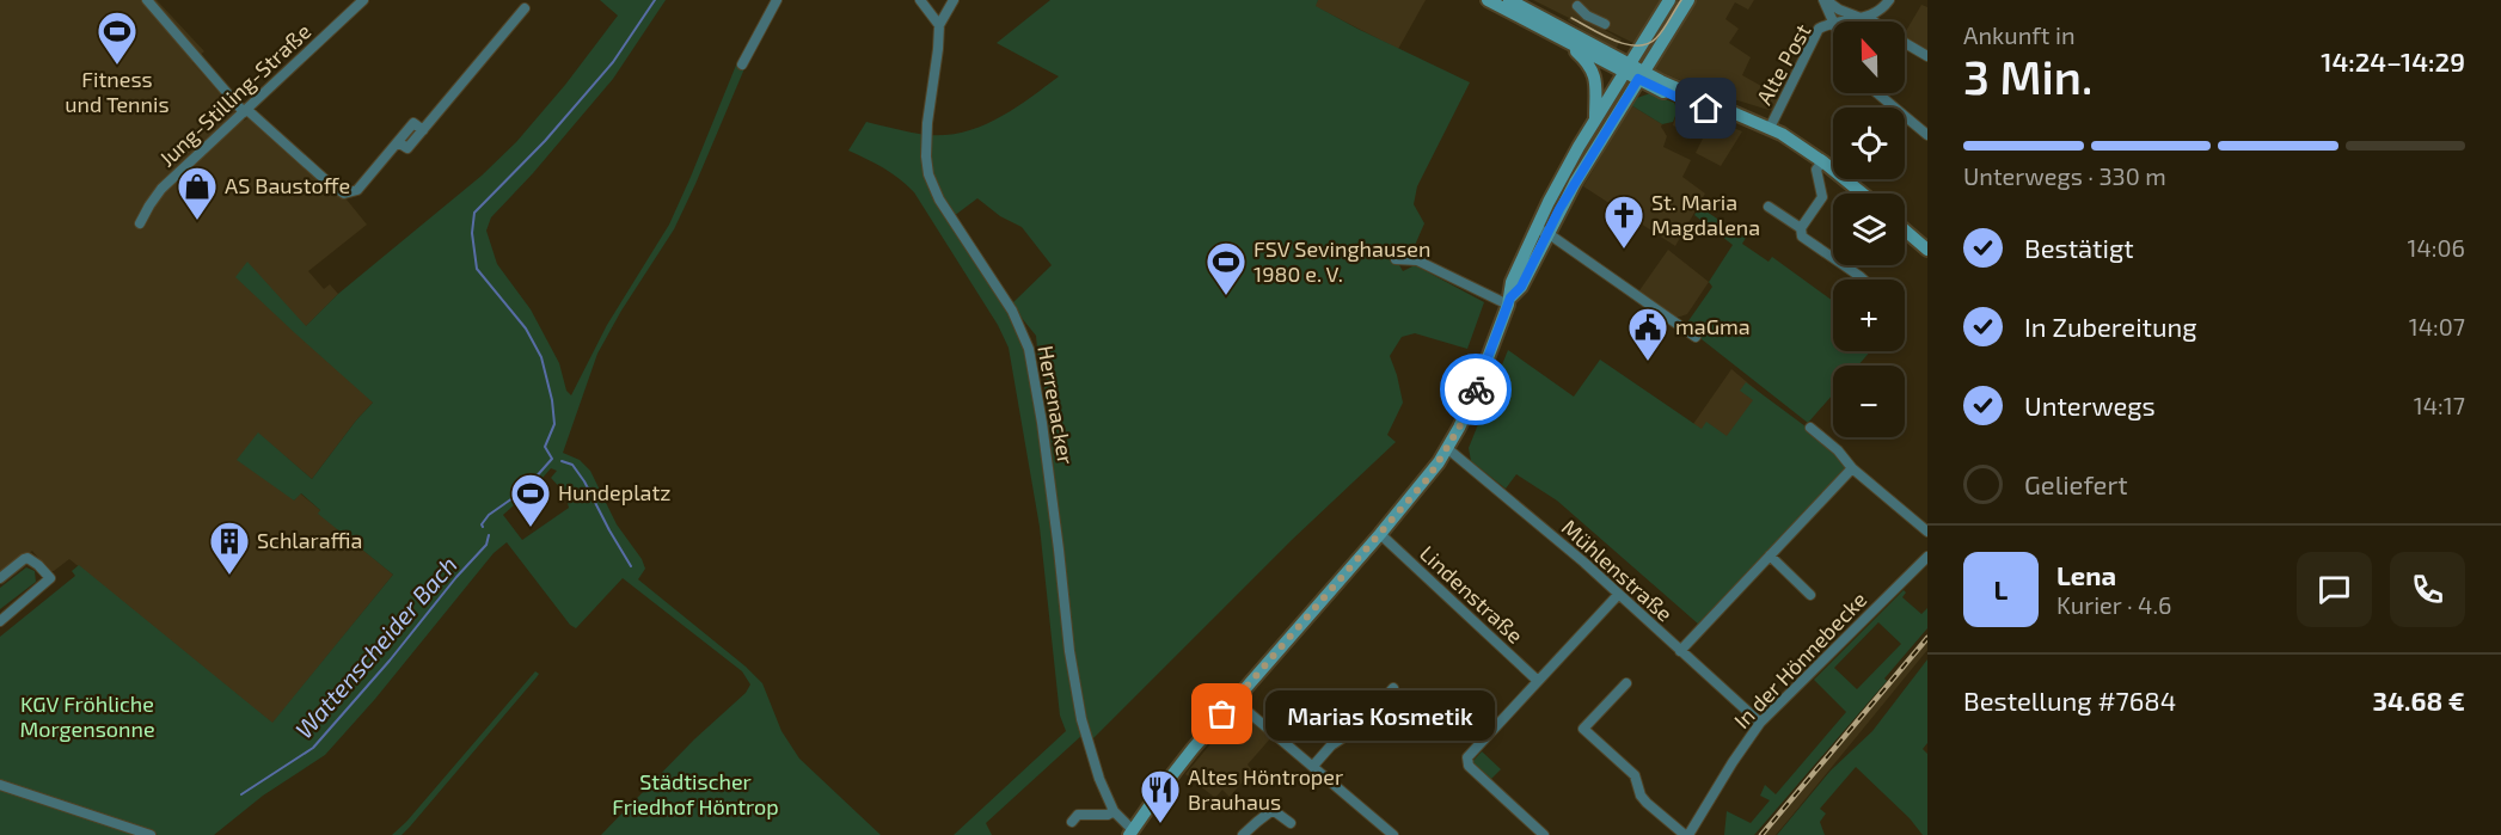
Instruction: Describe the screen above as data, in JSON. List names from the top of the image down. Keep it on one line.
{"streets":{"street":["Alte Post","Jung-Stilling-Straße","Herrenacker","Mühlenstraße","Lindenstraße","In der Hönnebecke"]},"crossings":[["Mühlenstraße","In der Hönnebecke"]],"water":["Wattenscheider Bach"],"parks":["KGV Fröhliche Morgensonne","Städtischer Friedhof Höntrop"],"places":{"sports":["Fitness und Tennis","FSV Sevinghausen 1980 e. V.","Hundeplatz"],"shop":["AS Baustoffe"],"church":["St. Maria Magdalena"],"public building":["maGma"],"building":["Schlaraffia"],"other":["Marias Kosmetik"],"restaurant":["Altes Höntroper Brauhaus"]},"north":"top","page":{"heading":["3 Min.","Ankunft in","14:24–14:29"],"panel":["Lena","Kurier · 4.6","Bestellung #7684","34.68 €"],"map_buttons":["+","−"],"bar":"Unterwegs · 330 m","list":[["Bestätigt","14:06"],["In Zubereitung","14:07"],["Unterwegs","14:17"],"Geliefert"],"round":"L","bubble":"Marias Kosmetik"}}
